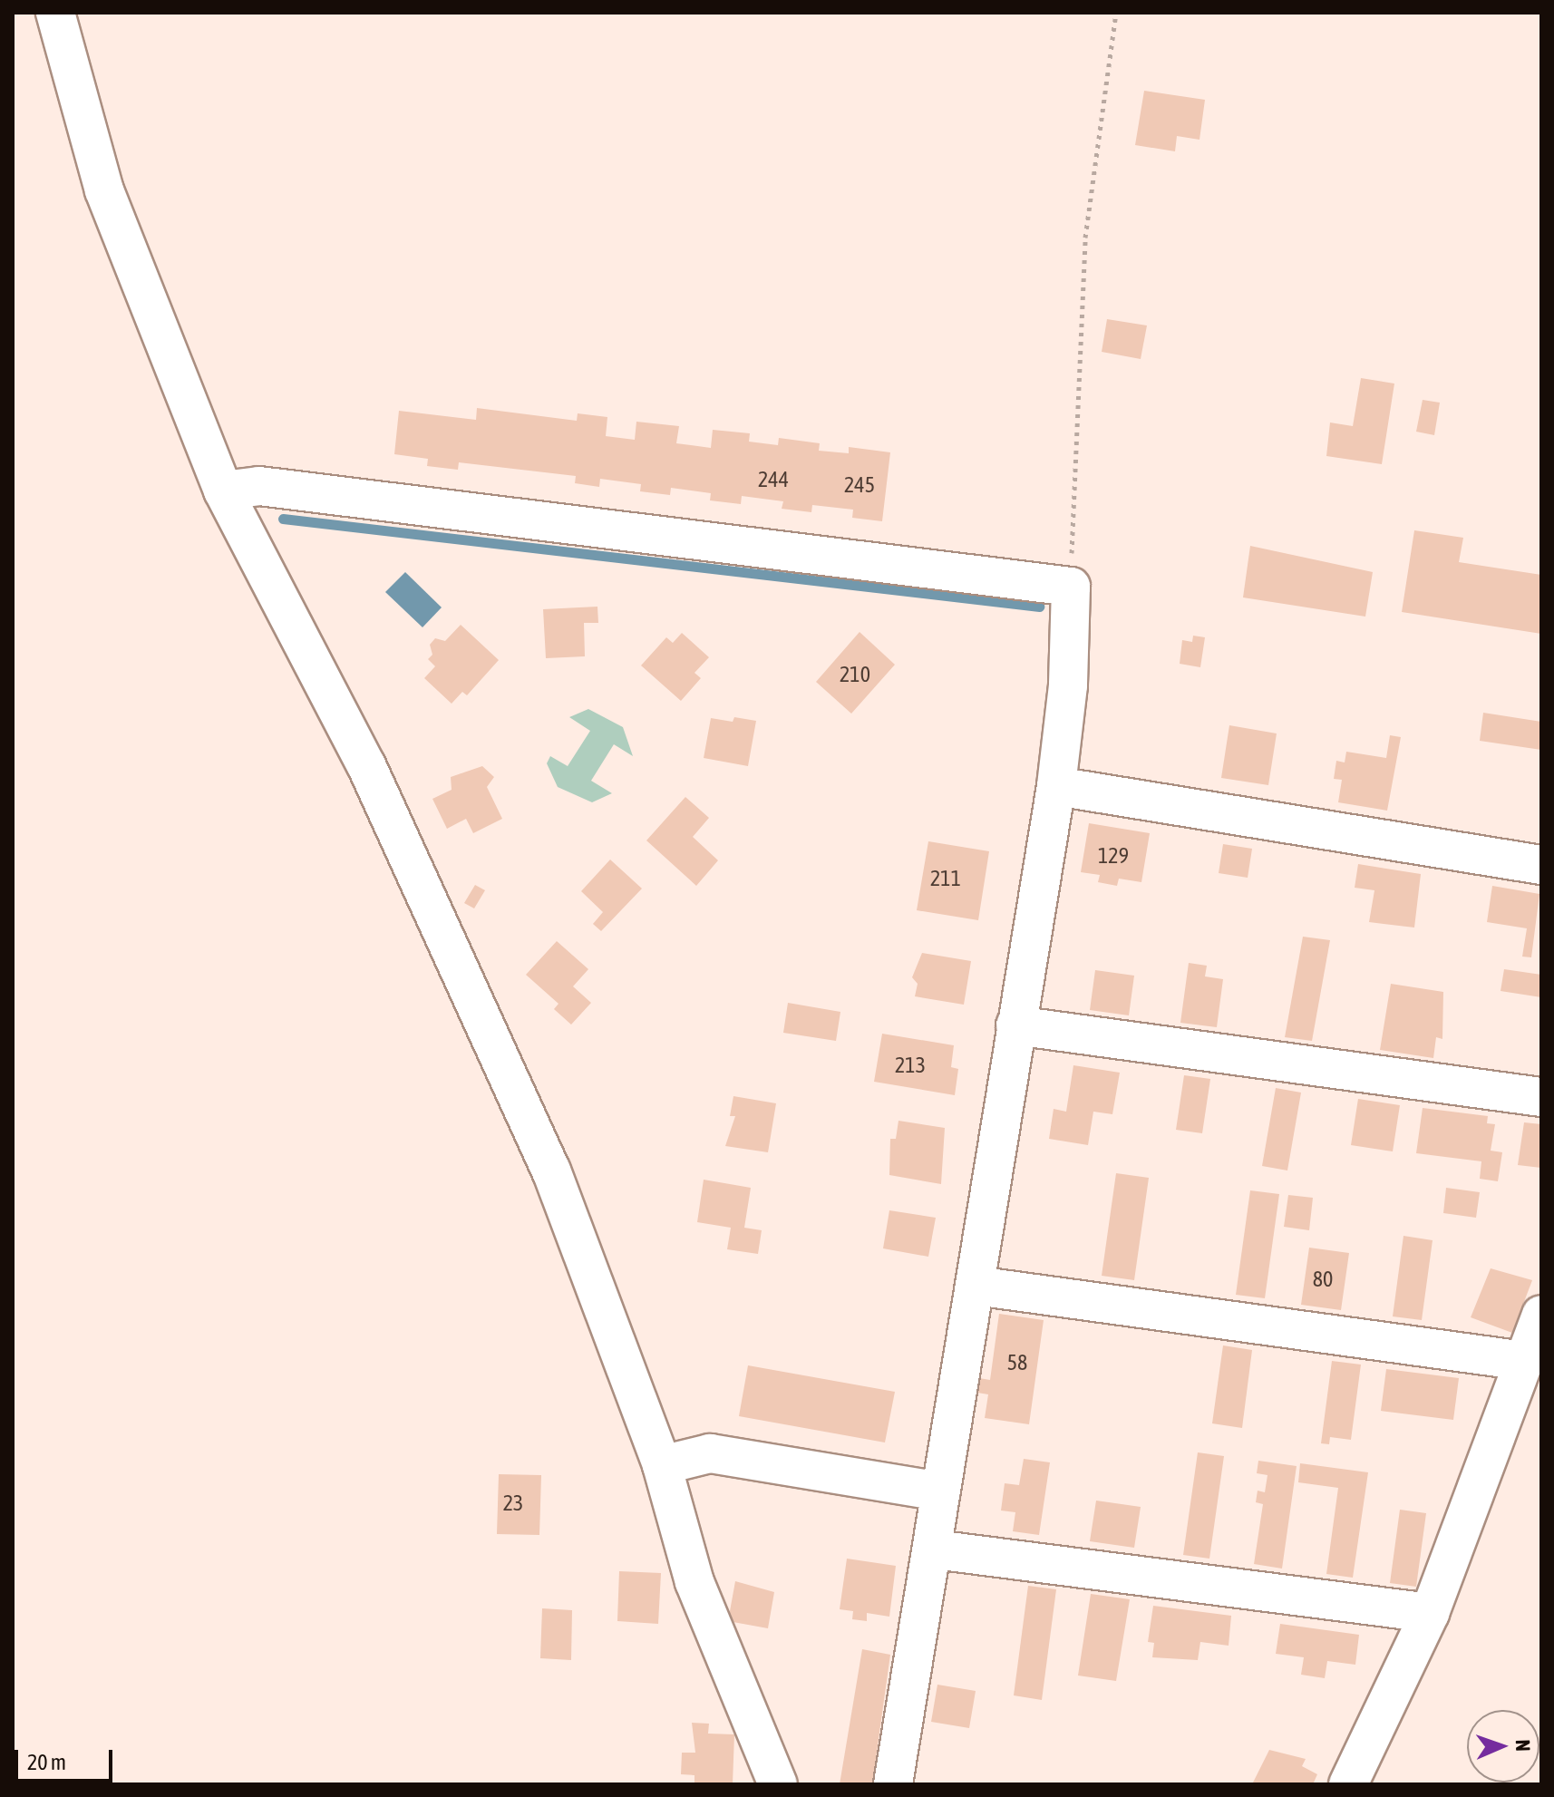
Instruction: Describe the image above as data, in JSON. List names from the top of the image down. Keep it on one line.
{"house_numbers":["244","245","210","129","211","213","80","58","23"],"scale_bar":"20 m","north":"right"}
